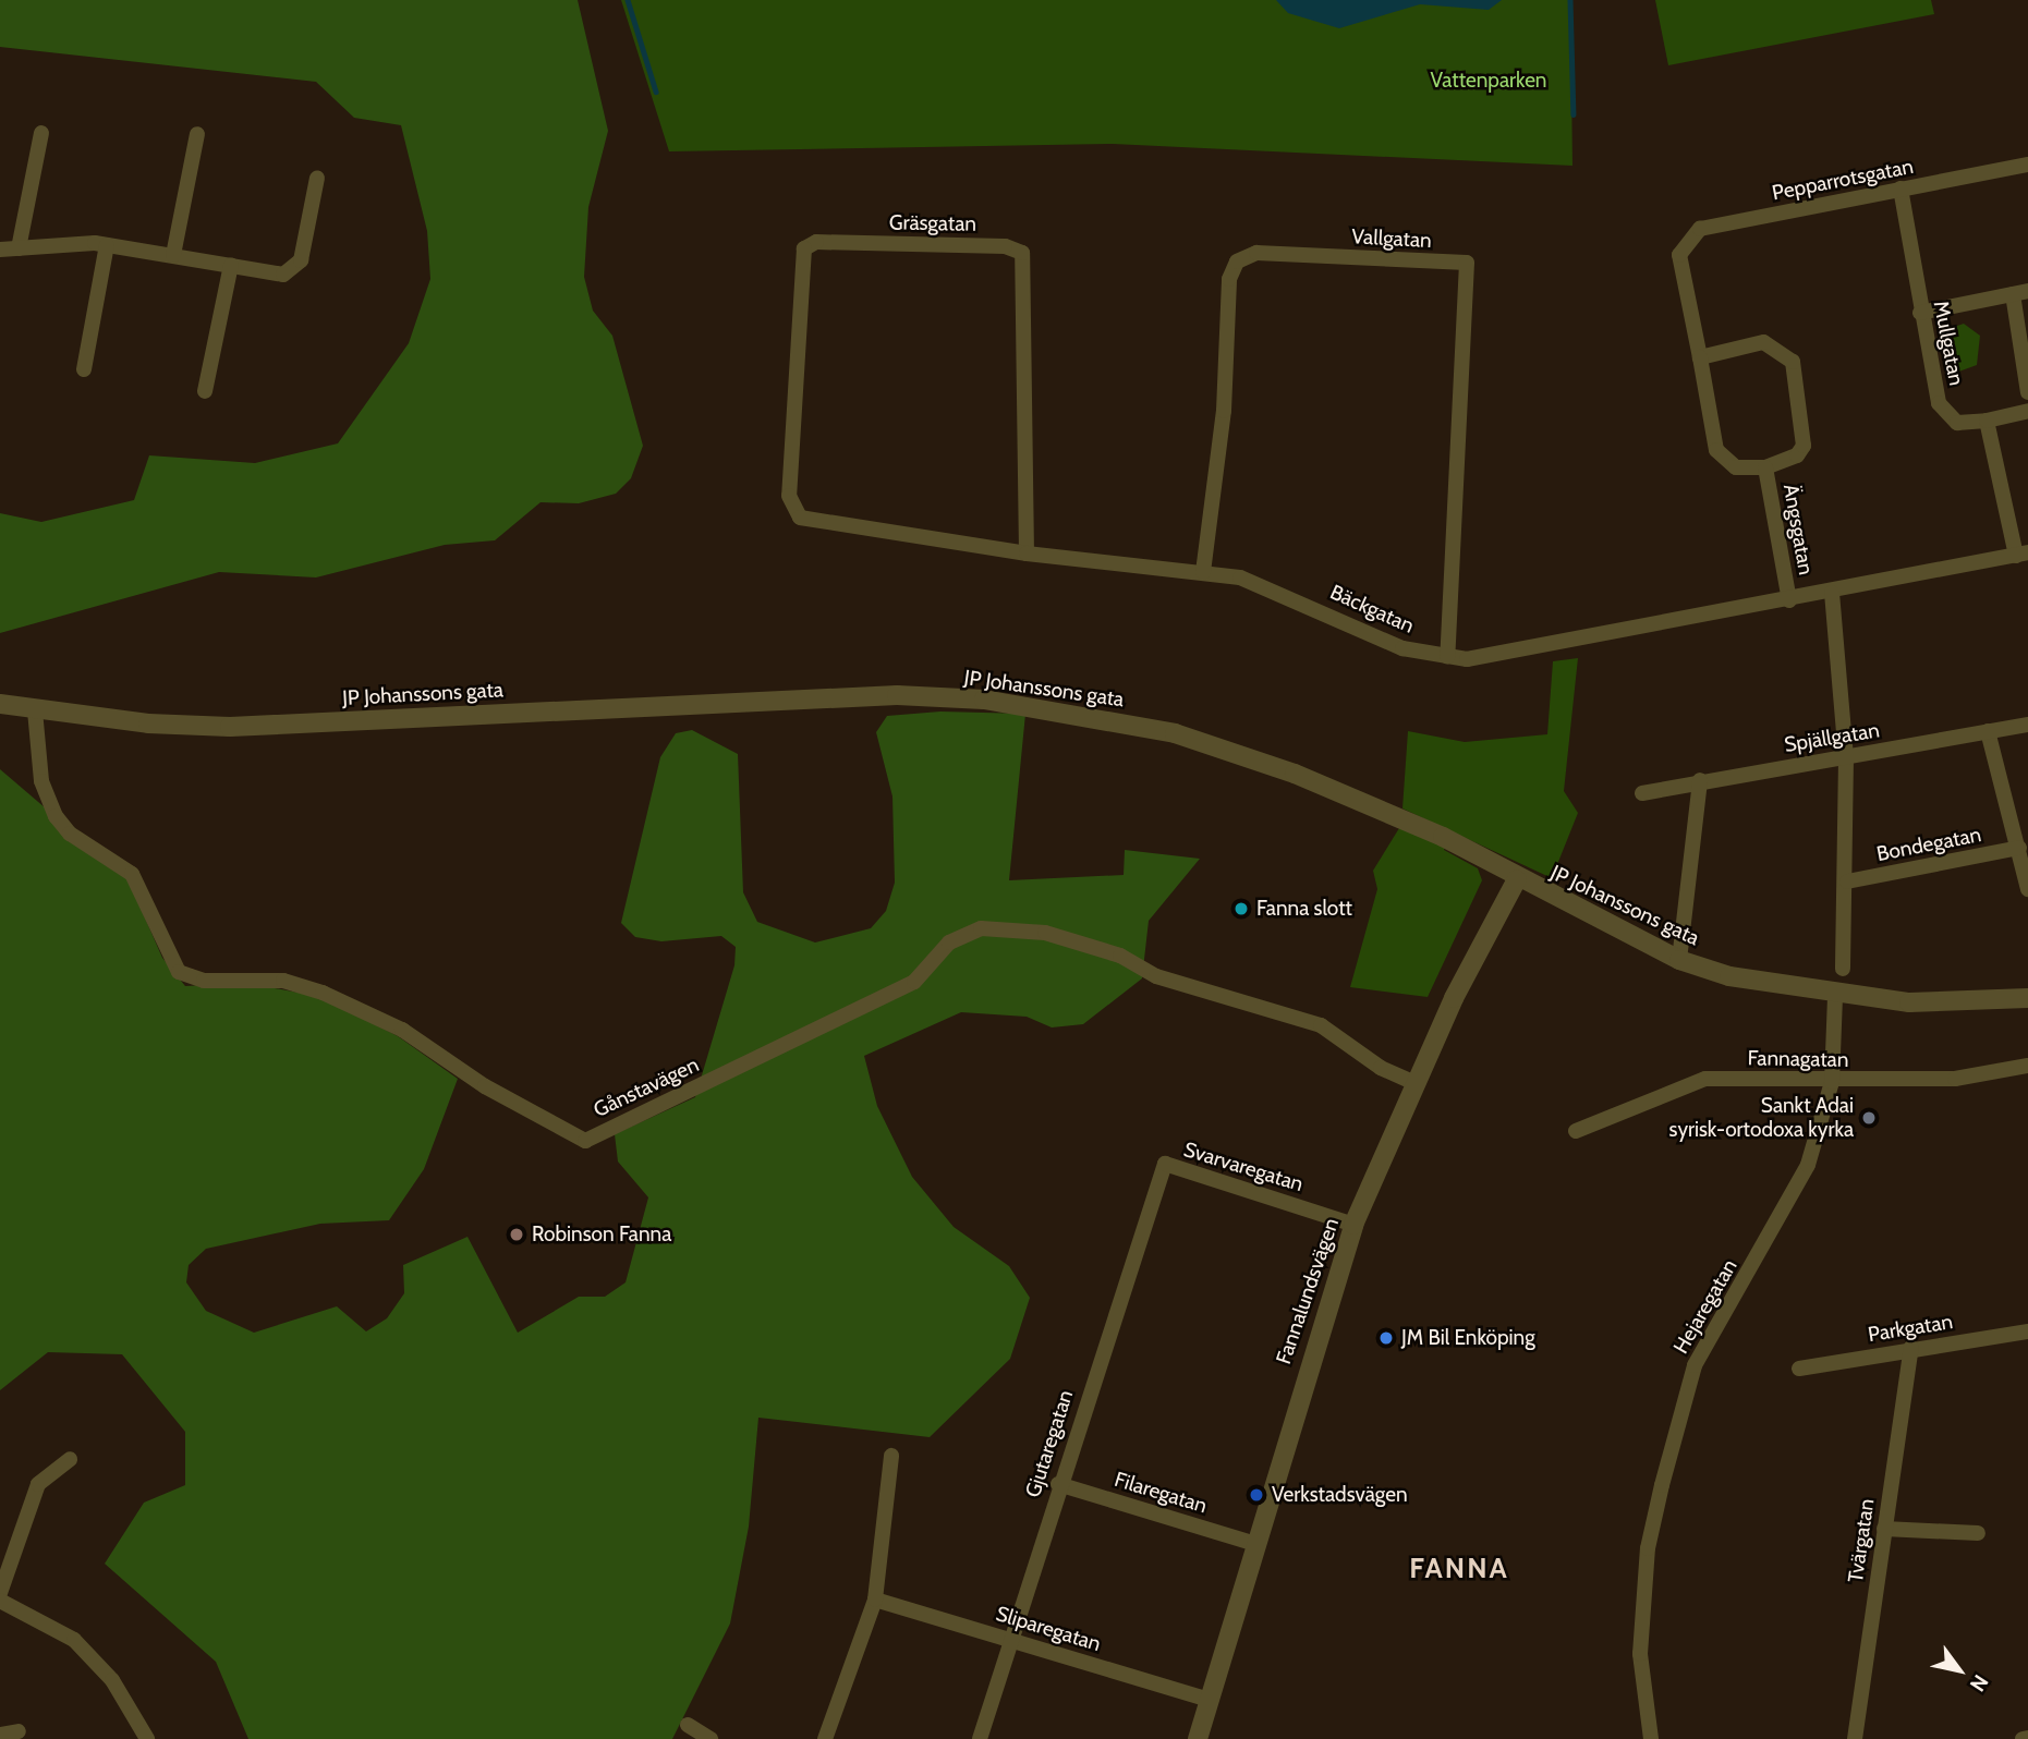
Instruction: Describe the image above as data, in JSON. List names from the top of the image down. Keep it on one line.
{"streets":{"street":["Pepparrotsgatan","Gräsgatan","Vallgatan","Mullgatan","Ängsgatan","Bäckgatan","JP Johanssons gata","Spjällgatan","Bondegatan","Fannagatan","Gånstavägen","Svarvaregatan","Fannalundsvägen","Hejaregatan","Parkgatan","Gjutaregatan","Filaregatan","Tvärgatan","Sliparegatan"]},"crossings":[["Pepparrotsgatan","Mullgatan"],["Pepparrotsgatan","Ängsgatan"],["Gräsgatan","Bäckgatan"],["Vallgatan","Bäckgatan"],["Ängsgatan","Bäckgatan"],["JP Johanssons gata","Gånstavägen"],["JP Johanssons gata","Fannalundsvägen"],["JP Johanssons gata","Hejaregatan"],["Fannagatan","Hejaregatan"],["Gånstavägen","Fannalundsvägen"],["Svarvaregatan","Fannalundsvägen"],["Svarvaregatan","Gjutaregatan"],["Fannalundsvägen","Filaregatan"],["Fannalundsvägen","Sliparegatan"],["Parkgatan","Tvärgatan"],["Gjutaregatan","Filaregatan"],["Gjutaregatan","Sliparegatan"]],"districts":["FANNA"],"parks":["Vattenparken"],"places":["Fanna slott","Sankt Adai syrisk-ortodoxa kyrka","Robinson Fanna","JM Bil Enköping","Verkstadsvägen"],"north":"bottom right"}
